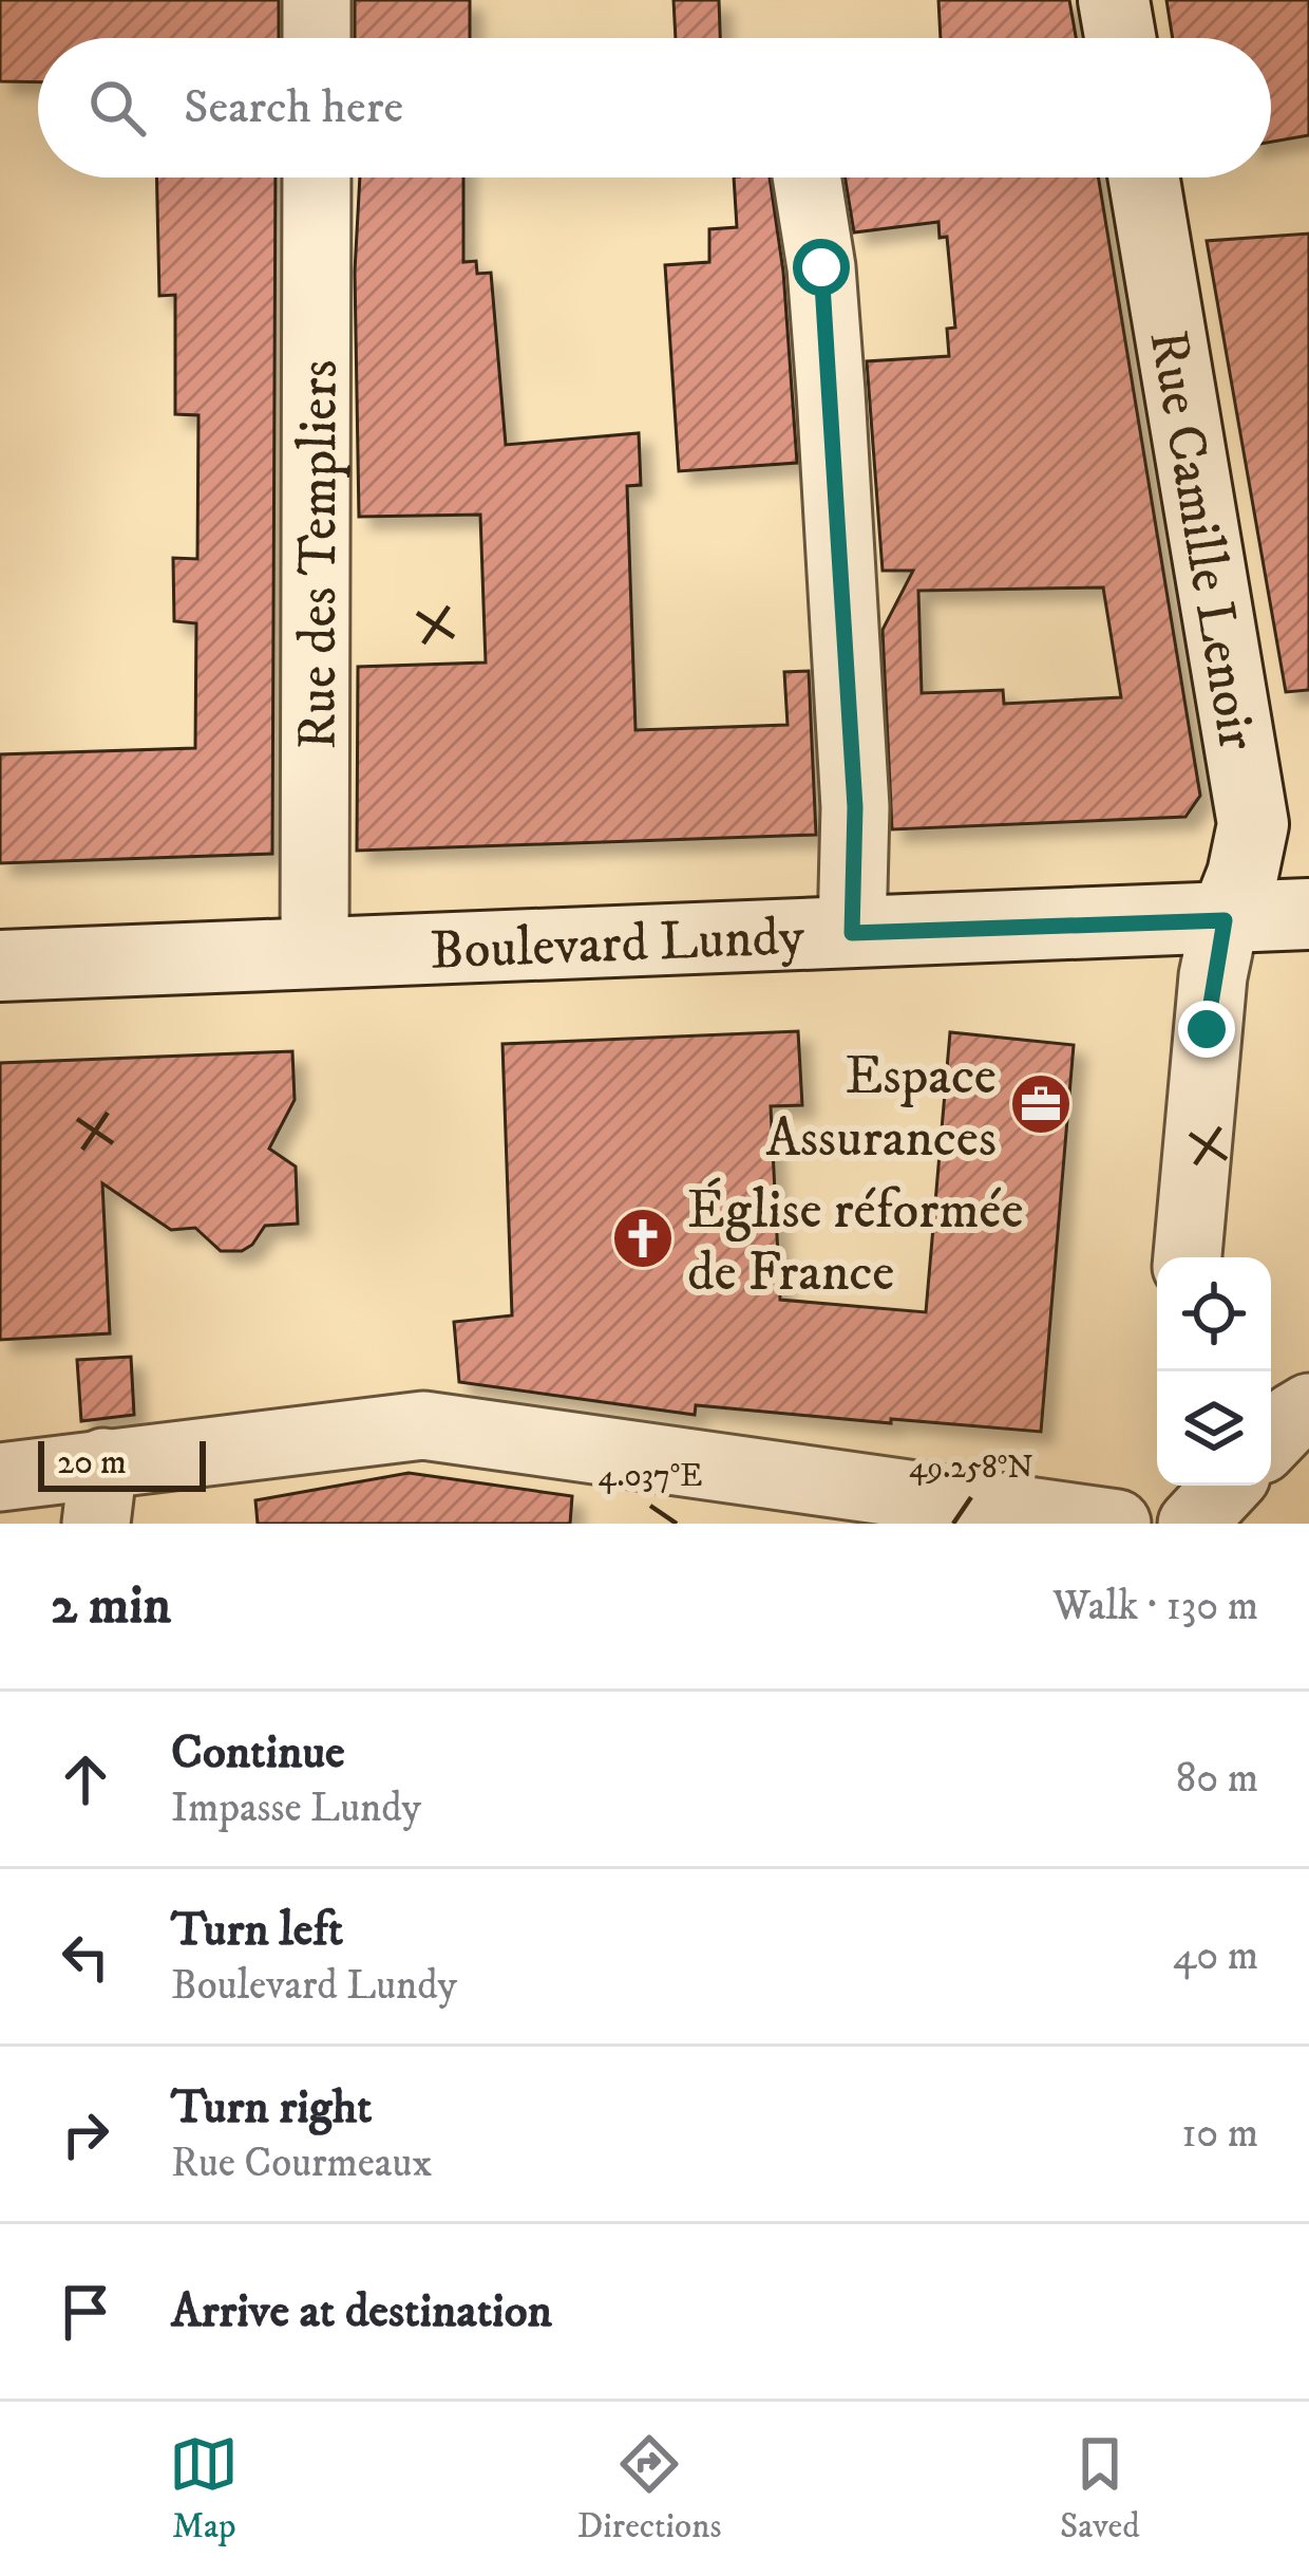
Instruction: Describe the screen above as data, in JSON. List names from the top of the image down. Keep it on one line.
{"streets":{"main road":["Rue Camille Lenoir","Boulevard Lundy"],"street":["Rue des Templiers"]},"crossings":[["Rue Camille Lenoir","Boulevard Lundy"],["Rue des Templiers","Boulevard Lundy"]],"places":{"office":["Espace Assurances"],"church":["Église réformée de France"]},"scale_bar":"20 m","page":{"search":"Search here","scale":"20 m","heading":["2 min","Walk · 130 m"],"list":[["Continue","Impasse Lundy","80 m"],["Turn left","Boulevard Lundy","40 m"],["Turn right","Rue Courmeaux","10 m"],"Arrive at destination"],"nav":["Map","Directions","Saved"]},"coordinates":["49.258°N","4.037°E"]}
